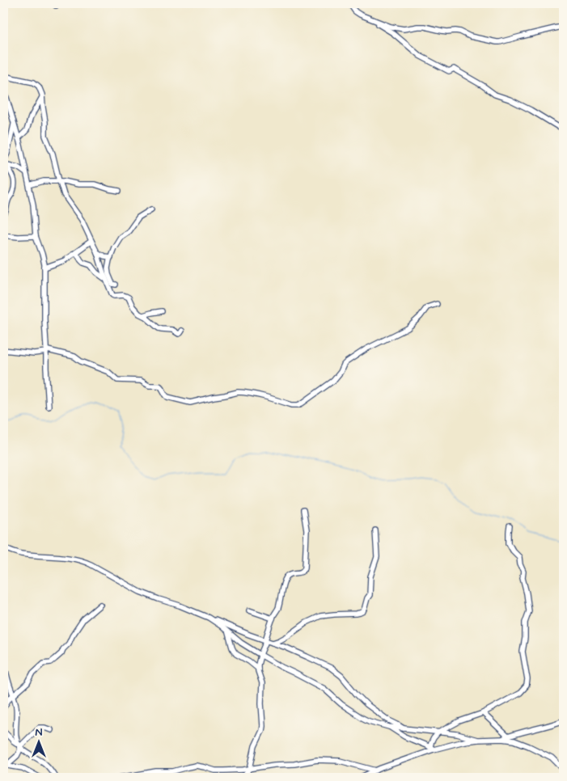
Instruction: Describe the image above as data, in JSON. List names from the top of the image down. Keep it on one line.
{"north":"top"}
